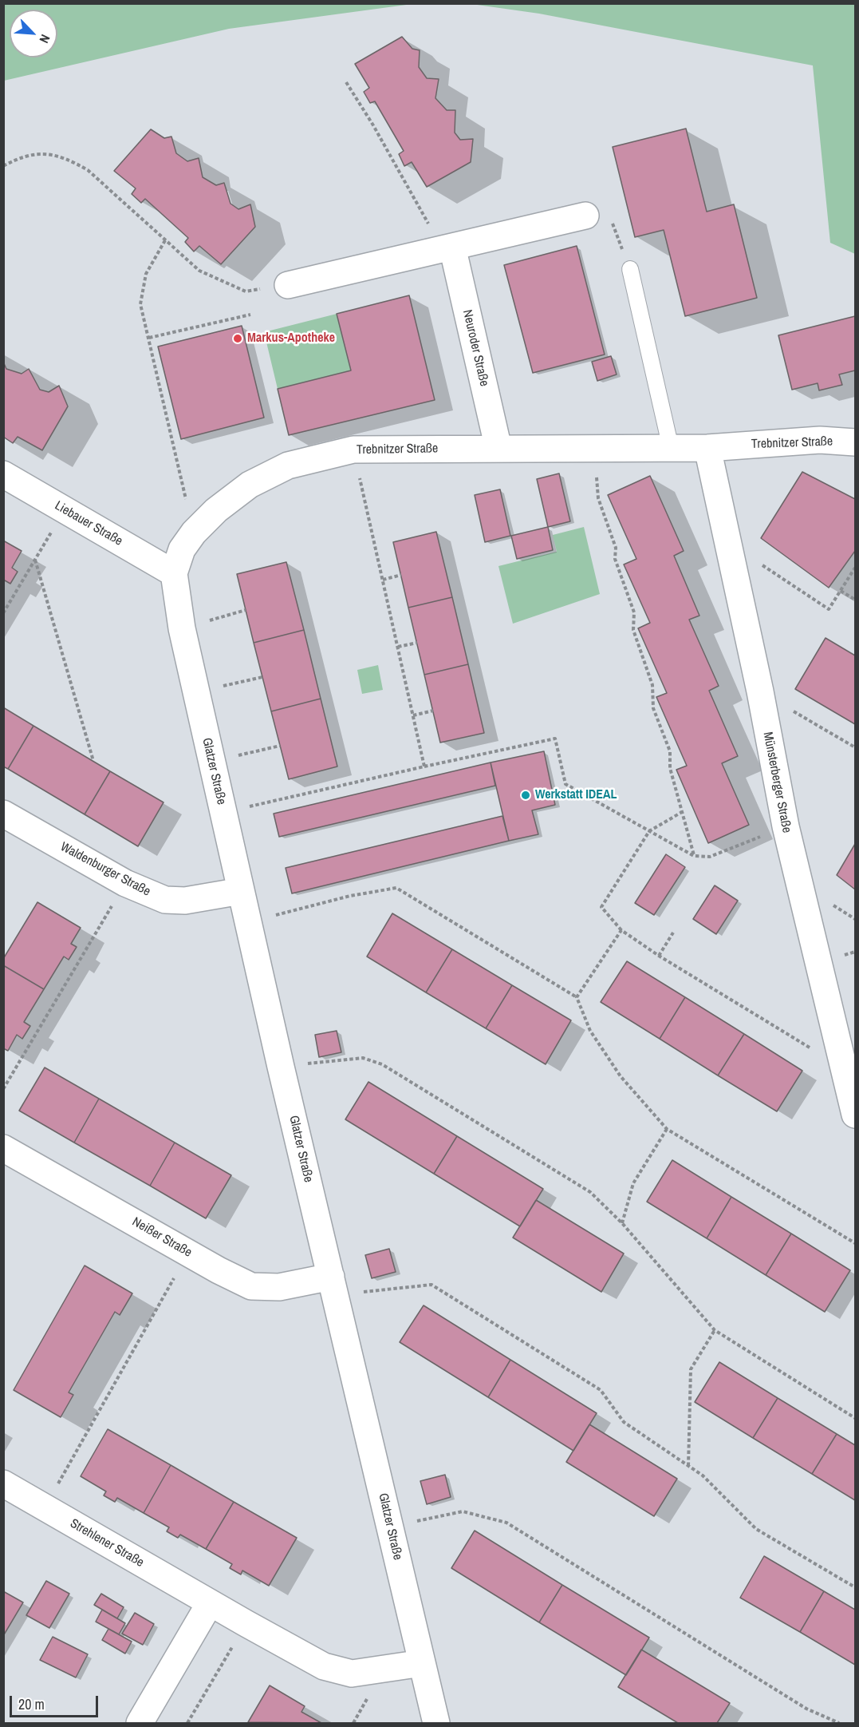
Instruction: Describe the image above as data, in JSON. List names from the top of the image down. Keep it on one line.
{"streets":{"street":["Neuroder Straße","Trebnitzer Straße","Liebauer Straße","Glatzer Straße","Münsterberger Straße","Waldenburger Straße","Neißer Straße","Strehlener Straße"]},"crossings":[["Neuroder Straße","Trebnitzer Straße"],["Trebnitzer Straße","Liebauer Straße"],["Trebnitzer Straße","Glatzer Straße"],["Trebnitzer Straße","Münsterberger Straße"],["Liebauer Straße","Glatzer Straße"],["Glatzer Straße","Waldenburger Straße"],["Glatzer Straße","Neißer Straße"],["Glatzer Straße","Strehlener Straße"]],"places":["Markus-Apotheke","Werkstatt IDEAL"],"scale_bar":"20 m","north":"bottom right"}
